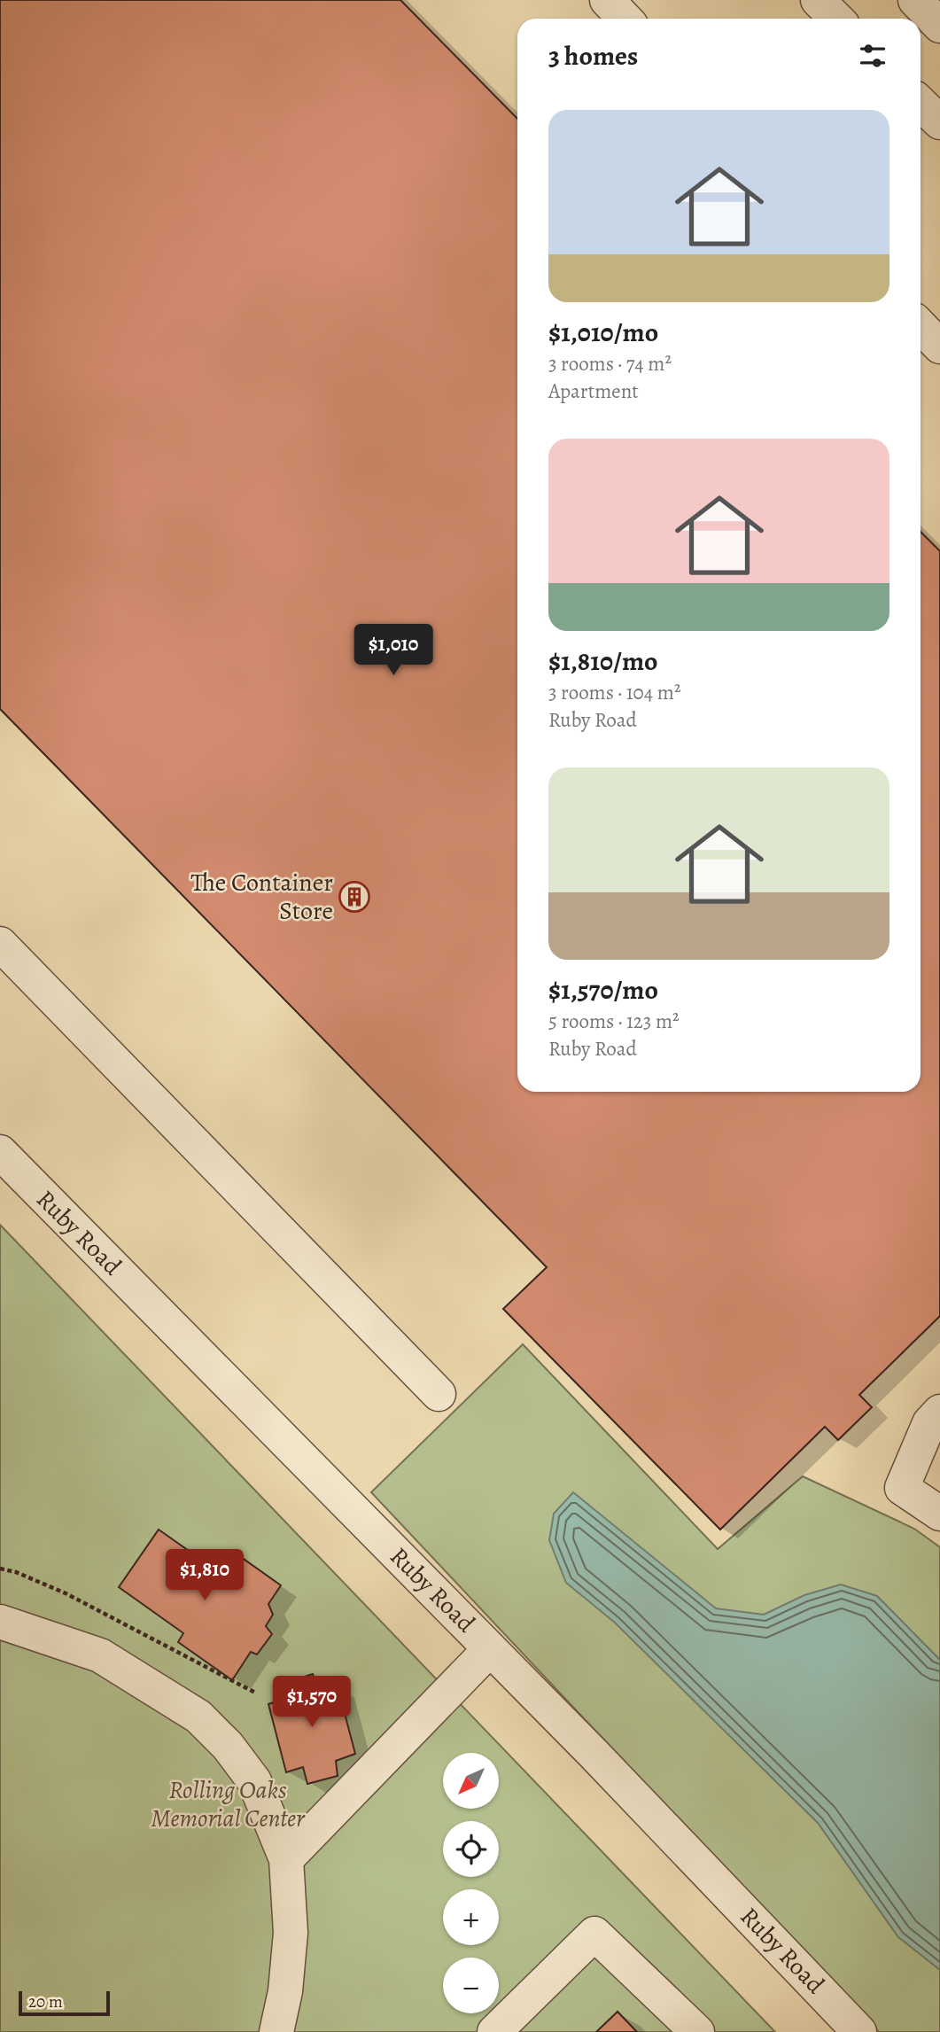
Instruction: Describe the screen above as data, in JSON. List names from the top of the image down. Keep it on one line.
{"streets":{"street":["Ruby Road"]},"parks":["Rolling Oaks Memorial Center"],"places":{"building":["The Container Store"]},"scale_bar":"20 m","north":"bottom left","page":{"heading":"3 homes","list":[{"name":"$1,010/mo","note":"3 rooms · 74 m² · Apartment"},{"name":"$1,810/mo","note":"3 rooms · 104 m² · Ruby Road"},{"name":"$1,570/mo","note":"5 rooms · 123 m² · Ruby Road"}],"price":["$1,010","$1,810","$1,570"],"map_buttons":["+","−"],"scale":"20 m"}}
